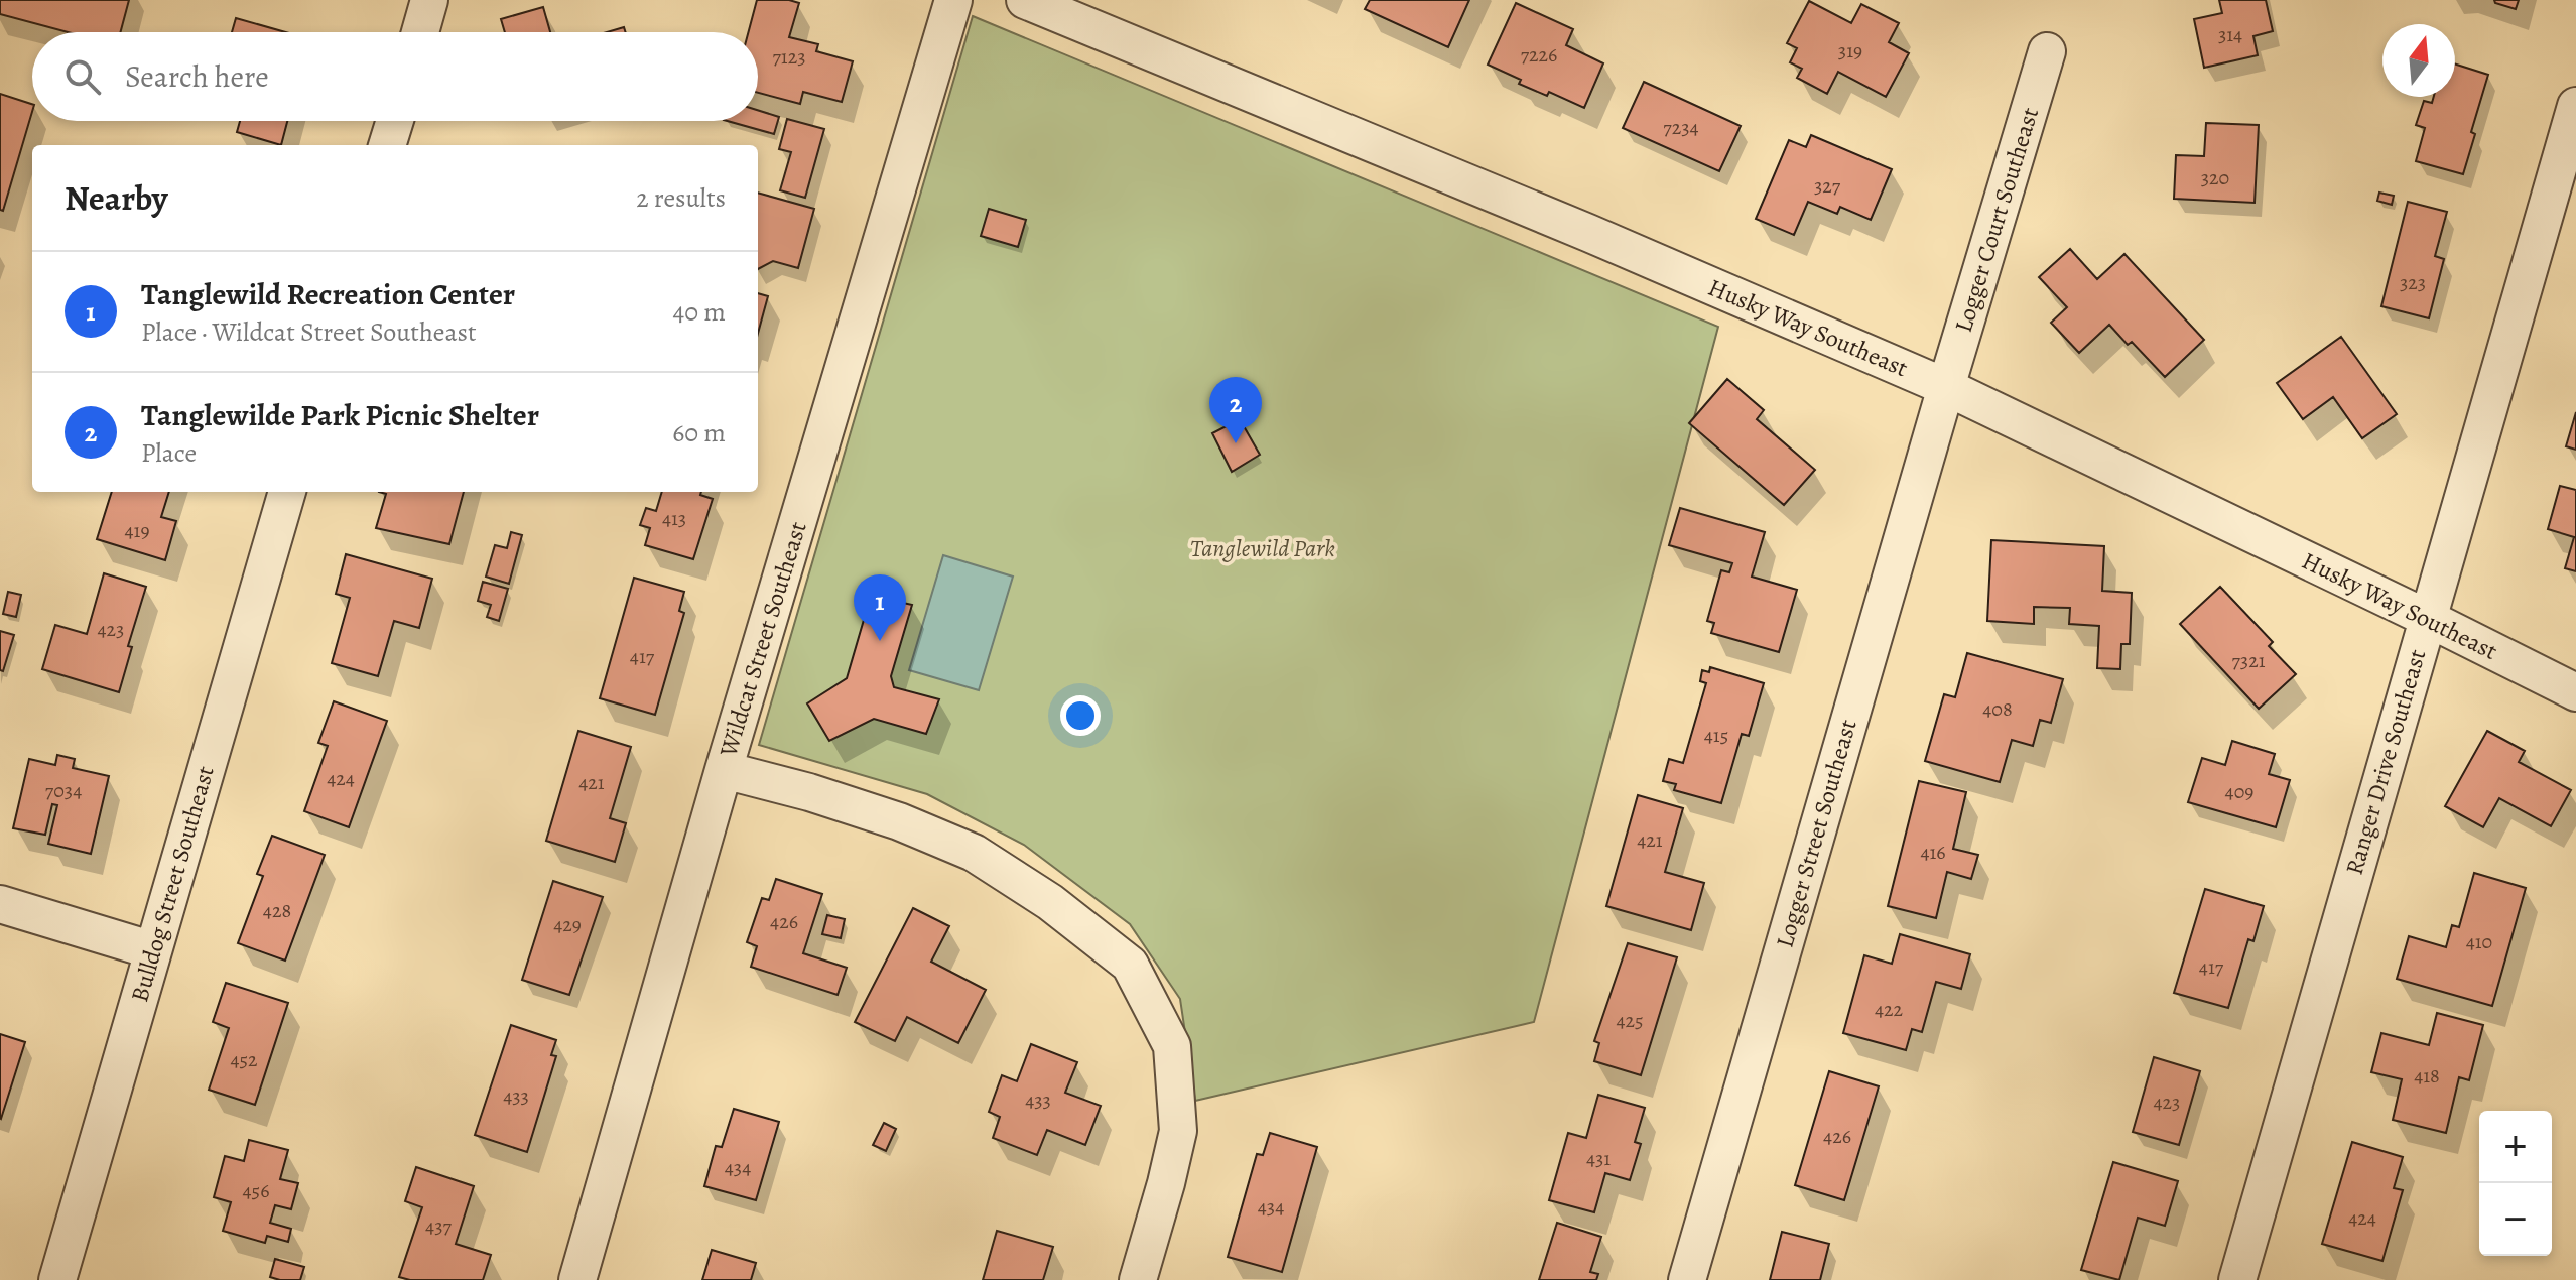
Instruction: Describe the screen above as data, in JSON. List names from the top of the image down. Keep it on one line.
{"streets":{"street":["Logger Court Southeast","Husky Way Southeast","Wildcat Street Southeast","Ranger Drive Southeast","Logger Street Southeast","Bulldog Street Southeast"]},"crossings":[["Logger Court Southeast","Husky Way Southeast"],["Logger Court Southeast","Logger Street Southeast"],["Husky Way Southeast","Ranger Drive Southeast"],["Husky Way Southeast","Logger Street Southeast"]],"parks":["Tanglewild Park"],"house_numbers":["314","319","7226","7123","7234","320","327","323","413","419","423","417","7321","408","415","424","421","7034","409","421","416","428","426","429","410","417","422","425","452","418","433","433","423","426","431","434","456","434","424","437"],"north":"top","page":{"search":"Search here","heading":["Nearby","2 results"],"list":[{"mark":"1","name":"Tanglewild Recreation Center","note":"Place · Wildcat Street Southeast","value":"40 m"},{"mark":"2","name":"Tanglewilde Park Picnic Shelter","note":"Place","value":"60 m"}],"pins":["2","1"],"map_buttons":["+","−"]}}
